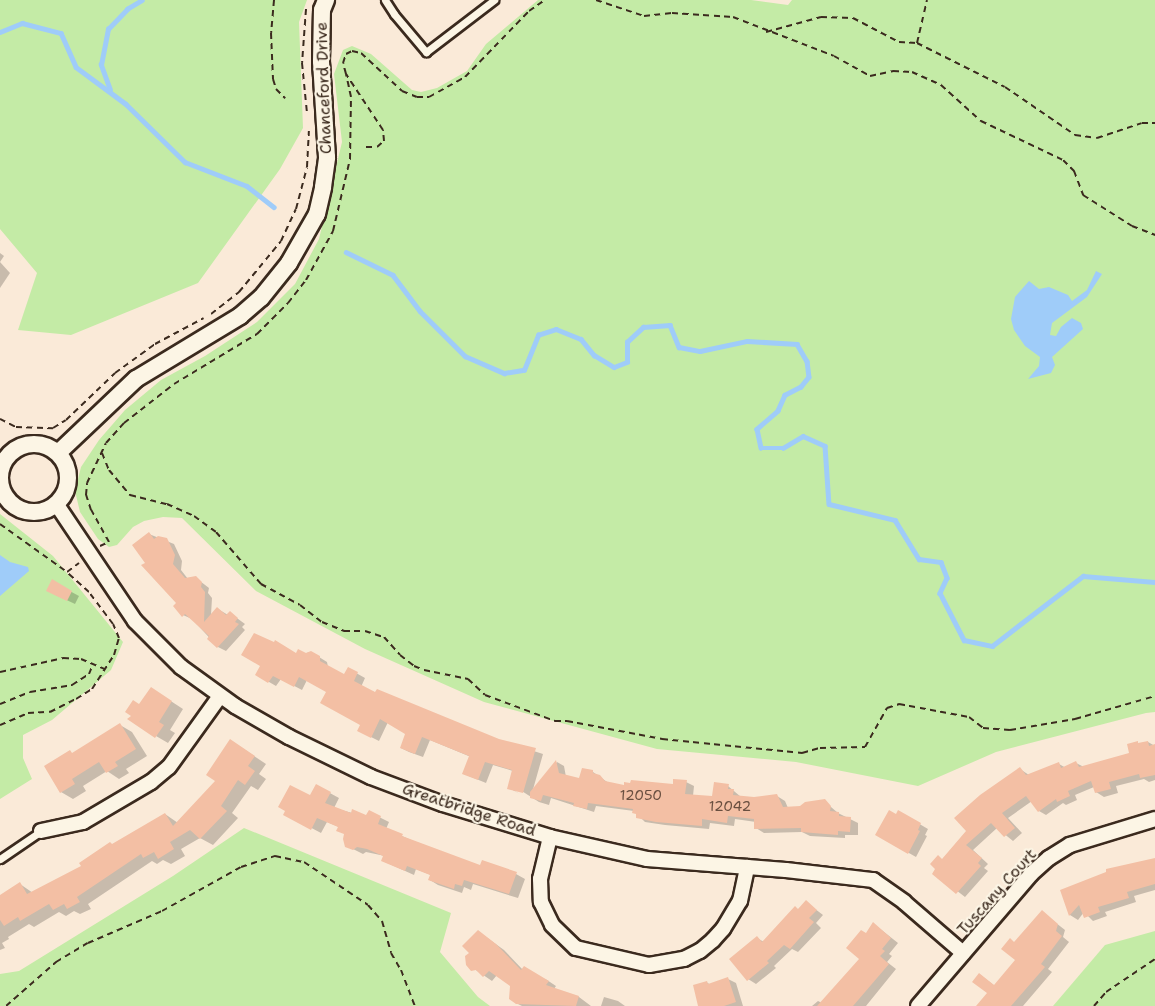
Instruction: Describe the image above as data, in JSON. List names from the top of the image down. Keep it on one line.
{"streets":{"street":["Chanceford Drive","Greatbridge Road","Tuscany Court"]},"crossings":[["Chanceford Drive","Greatbridge Road"],["Greatbridge Road","Tuscany Court"]],"house_numbers":["12050","12042"]}
